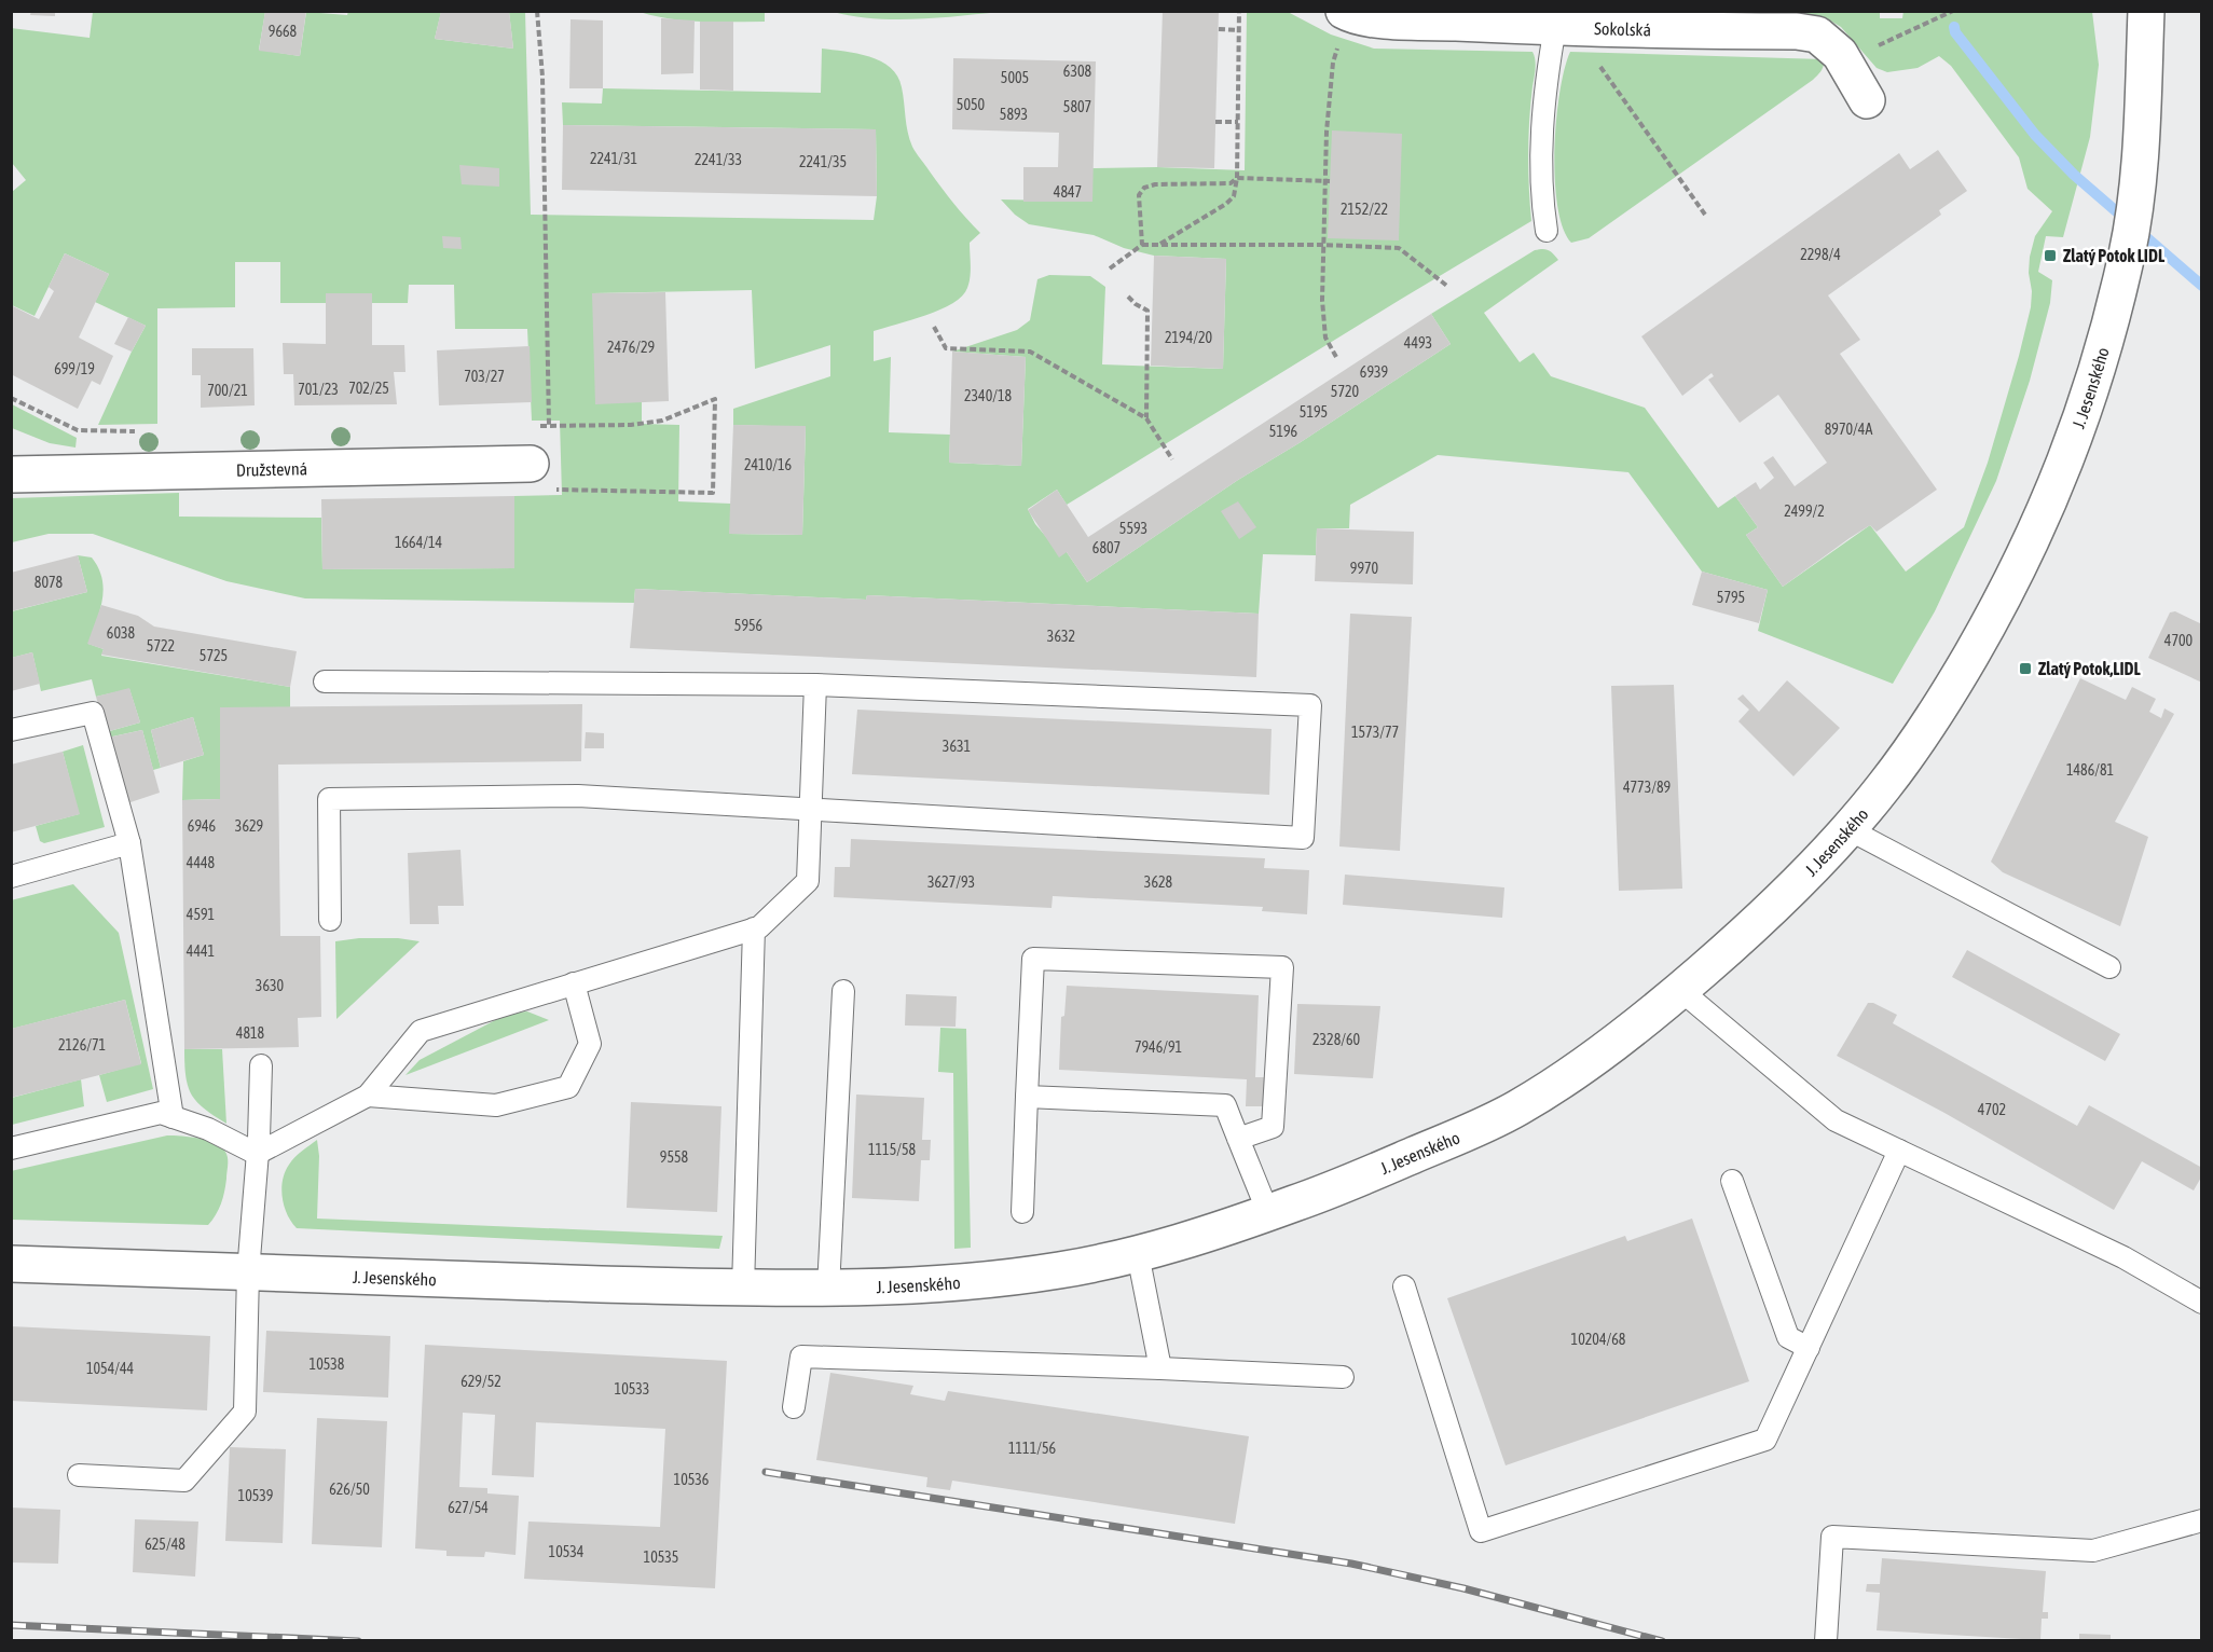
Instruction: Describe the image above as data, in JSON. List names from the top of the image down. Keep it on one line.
{"streets":{"street":["Sokolská","J. Jesenského","Družstevná"]},"places":{"transit":["Zlatý Potok LIDL","Zlatý Potok,LIDL"]},"house_numbers":["9668","6308","5005","5050","5807","5893","2241/31","2241/33","2241/35","4847","2152/22","2298/4","2194/20","4493","2476/29","699/19","6939","703/27","702/25","701/23","700/21","5720","2340/18","5195","8970/4A","5196","2410/16","2499/2","5593","1664/14","6807","9970","8078","5795","5956","6038","3632","4700","5722","5725","1573/77","3631","1486/81","4773/89","6946","3629","4448","3627/93","3628","4591","4441","3630","4818","2328/60","2126/71","7946/91","4702","1115/58","9558","10204/68","10538","1054/44","629/52","10533","1111/56","10536","626/50","10539","627/54","625/48","10534","10535"]}
